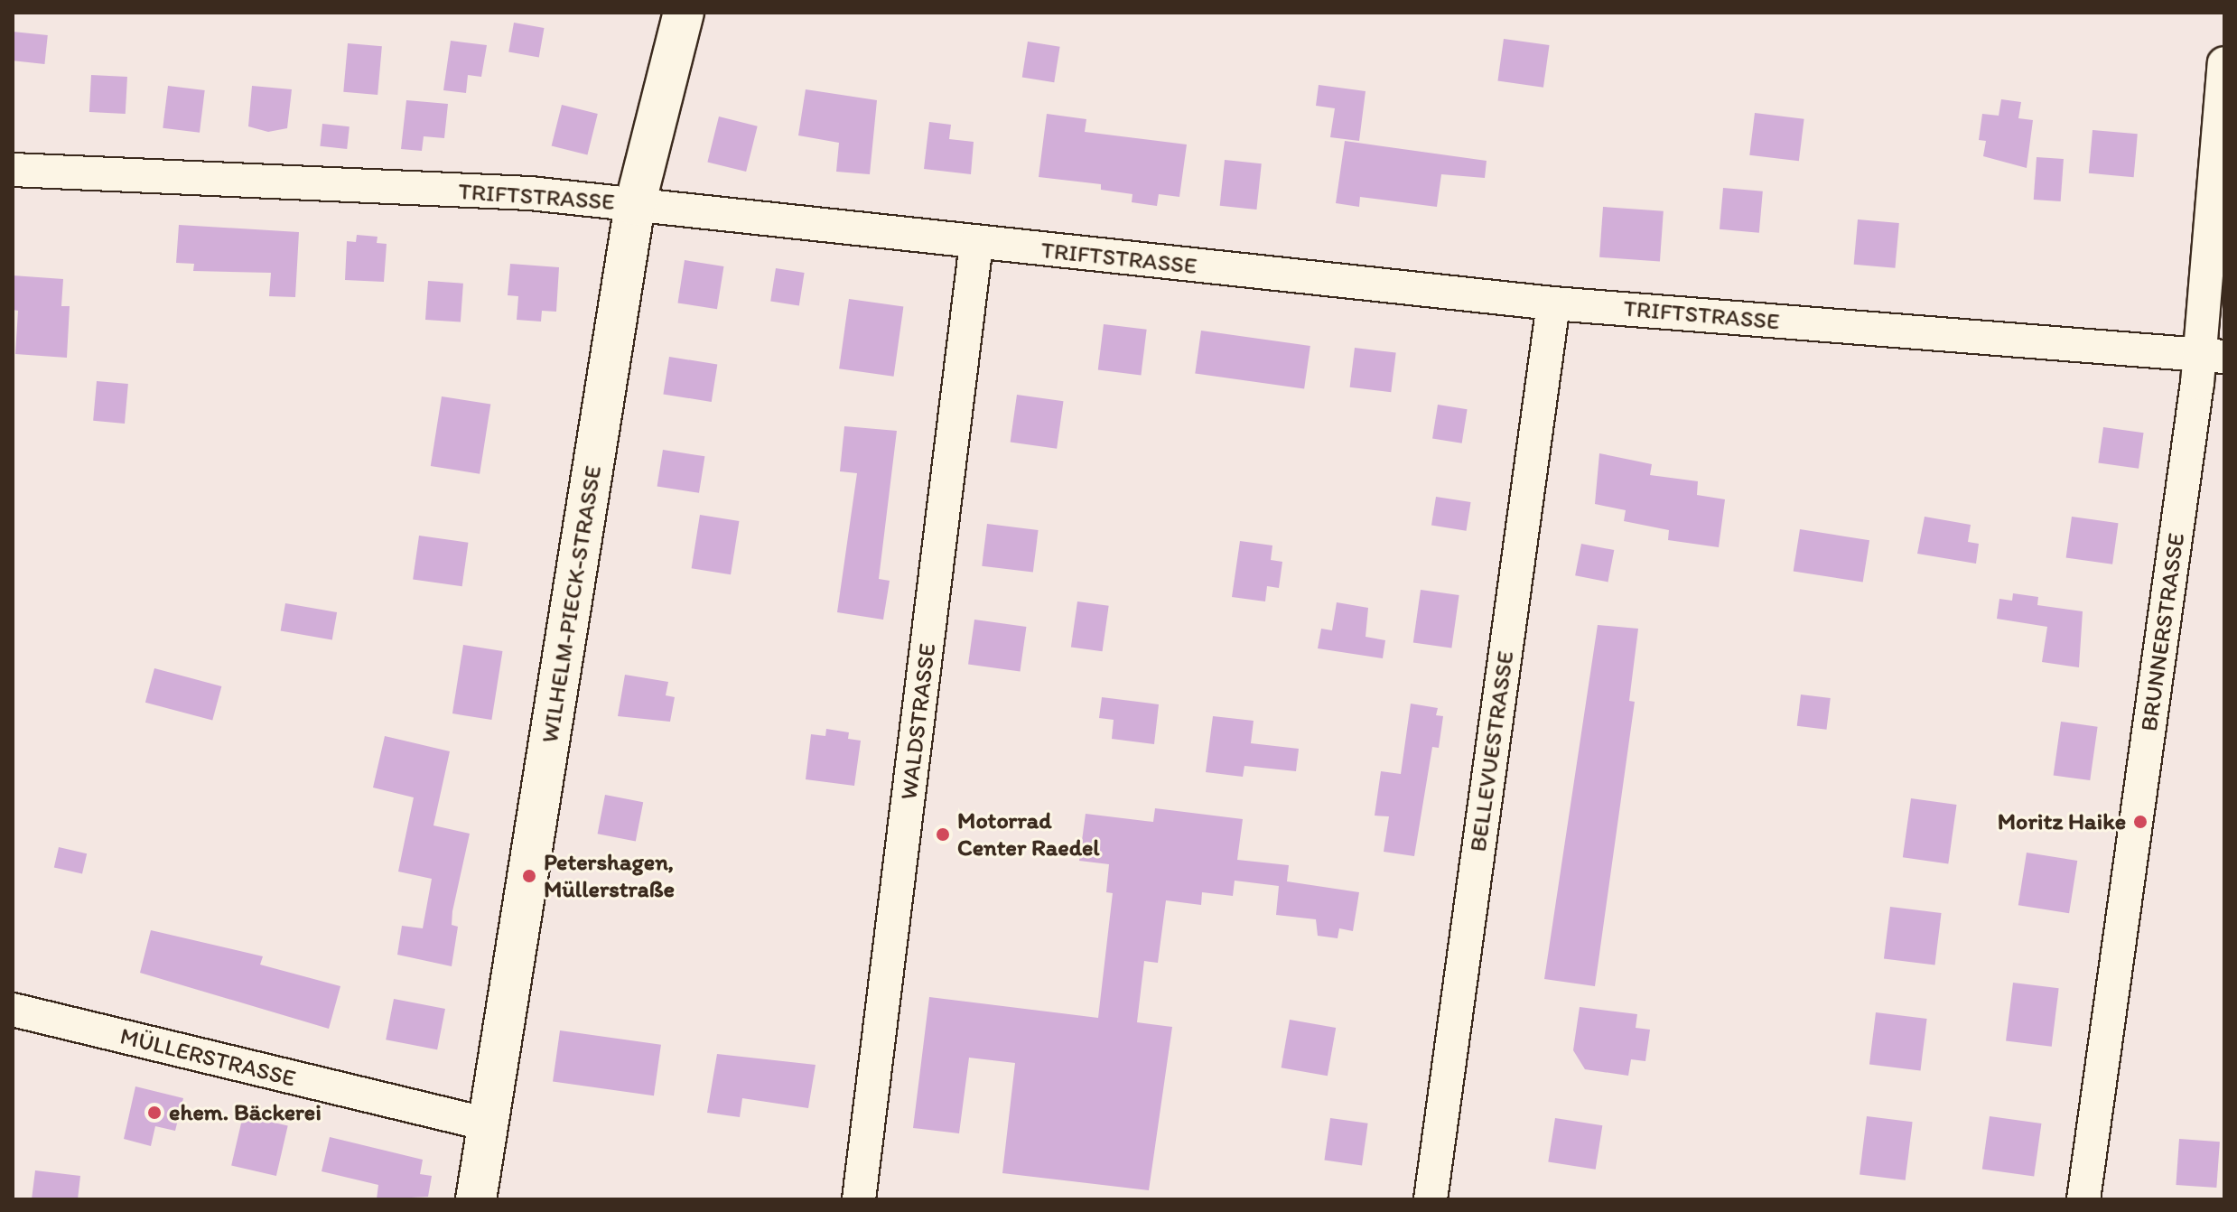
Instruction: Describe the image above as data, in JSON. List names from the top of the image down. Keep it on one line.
{"streets":{"street":["TRIFTSTRASSE","WILHELM-PIECK-STRASSE","BRUNNERSTRASSE","WALDSTRASSE","BELLEVUESTRASSE","MÜLLERSTRASSE"]},"crossings":[["TRIFTSTRASSE","WILHELM-PIECK-STRASSE"],["TRIFTSTRASSE","BRUNNERSTRASSE"],["TRIFTSTRASSE","WALDSTRASSE"],["TRIFTSTRASSE","BELLEVUESTRASSE"],["WILHELM-PIECK-STRASSE","MÜLLERSTRASSE"]],"places":["Moritz Haike","Motorrad Center Raedel","Petershagen, Müllerstraße","ehem. Bäckerei"]}
